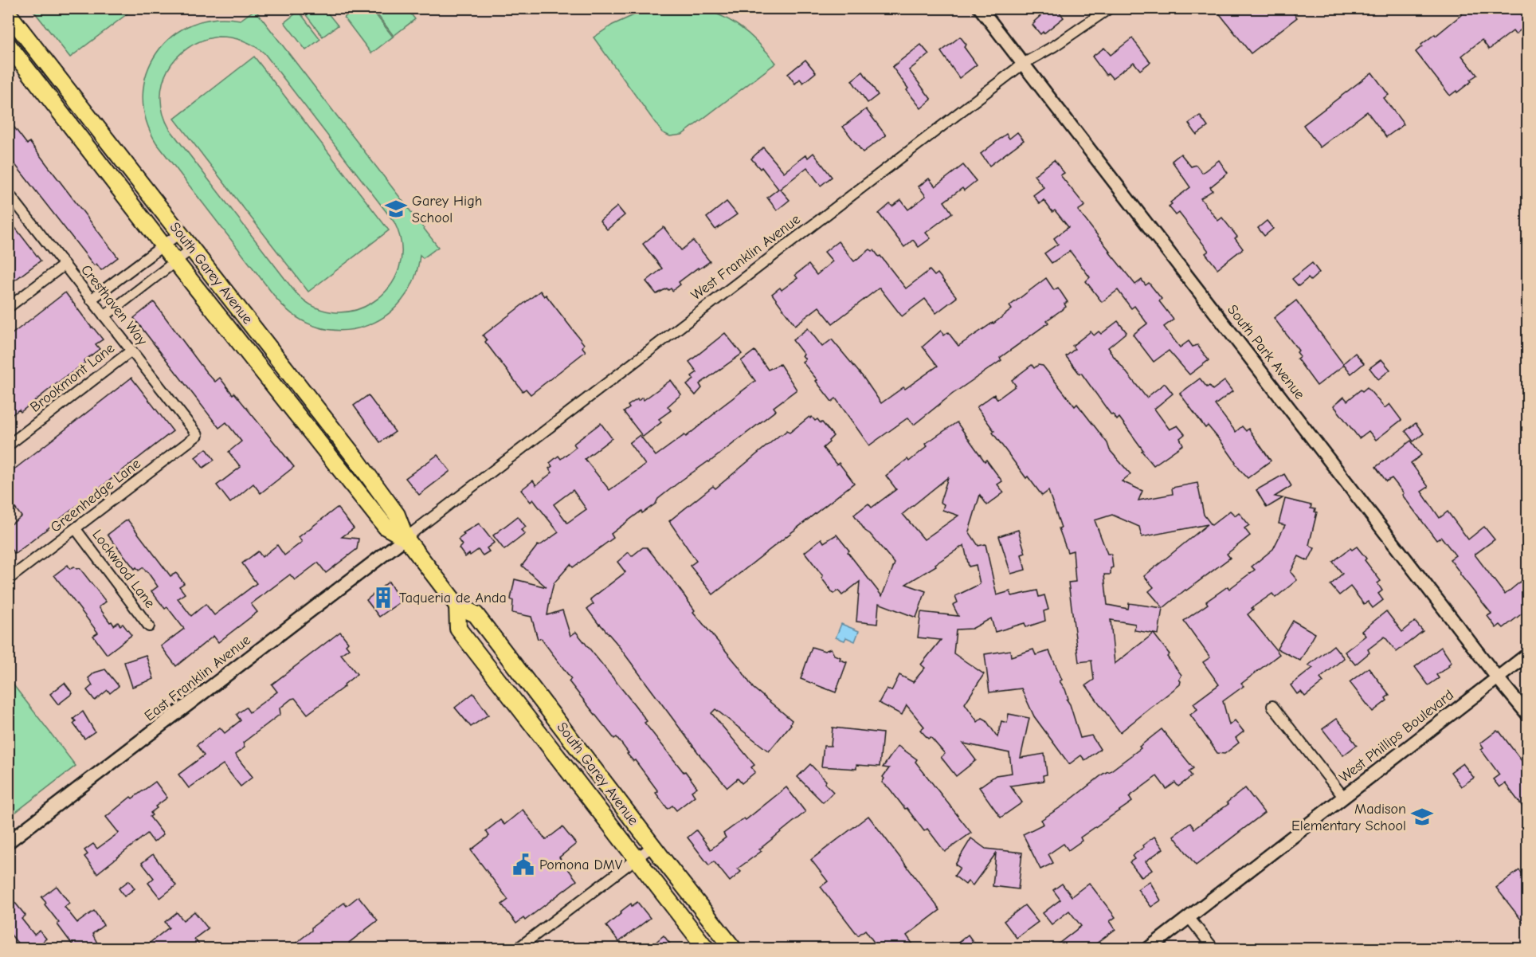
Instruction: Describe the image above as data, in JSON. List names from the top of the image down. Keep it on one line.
{"streets":{"main road":["South Garey Avenue"],"street":["West Franklin Avenue","Cresthaven Way","South Park Avenue","Brookmont Lane","Greenhedge Lane","Lockwood Lane","East Franklin Avenue","West Phillips Boulevard"]},"crossings":[["West Franklin Avenue","South Garey Avenue"],["West Franklin Avenue","South Park Avenue"],["West Franklin Avenue","East Franklin Avenue"],["South Garey Avenue","East Franklin Avenue"],["Cresthaven Way","Brookmont Lane"],["Cresthaven Way","Greenhedge Lane"],["South Park Avenue","West Phillips Boulevard"],["Greenhedge Lane","Lockwood Lane"]],"places":{"school or university":["Garey High School","Madison Elementary School"],"building":["Taqueria de Anda"],"public building":["Pomona DMV"]}}
